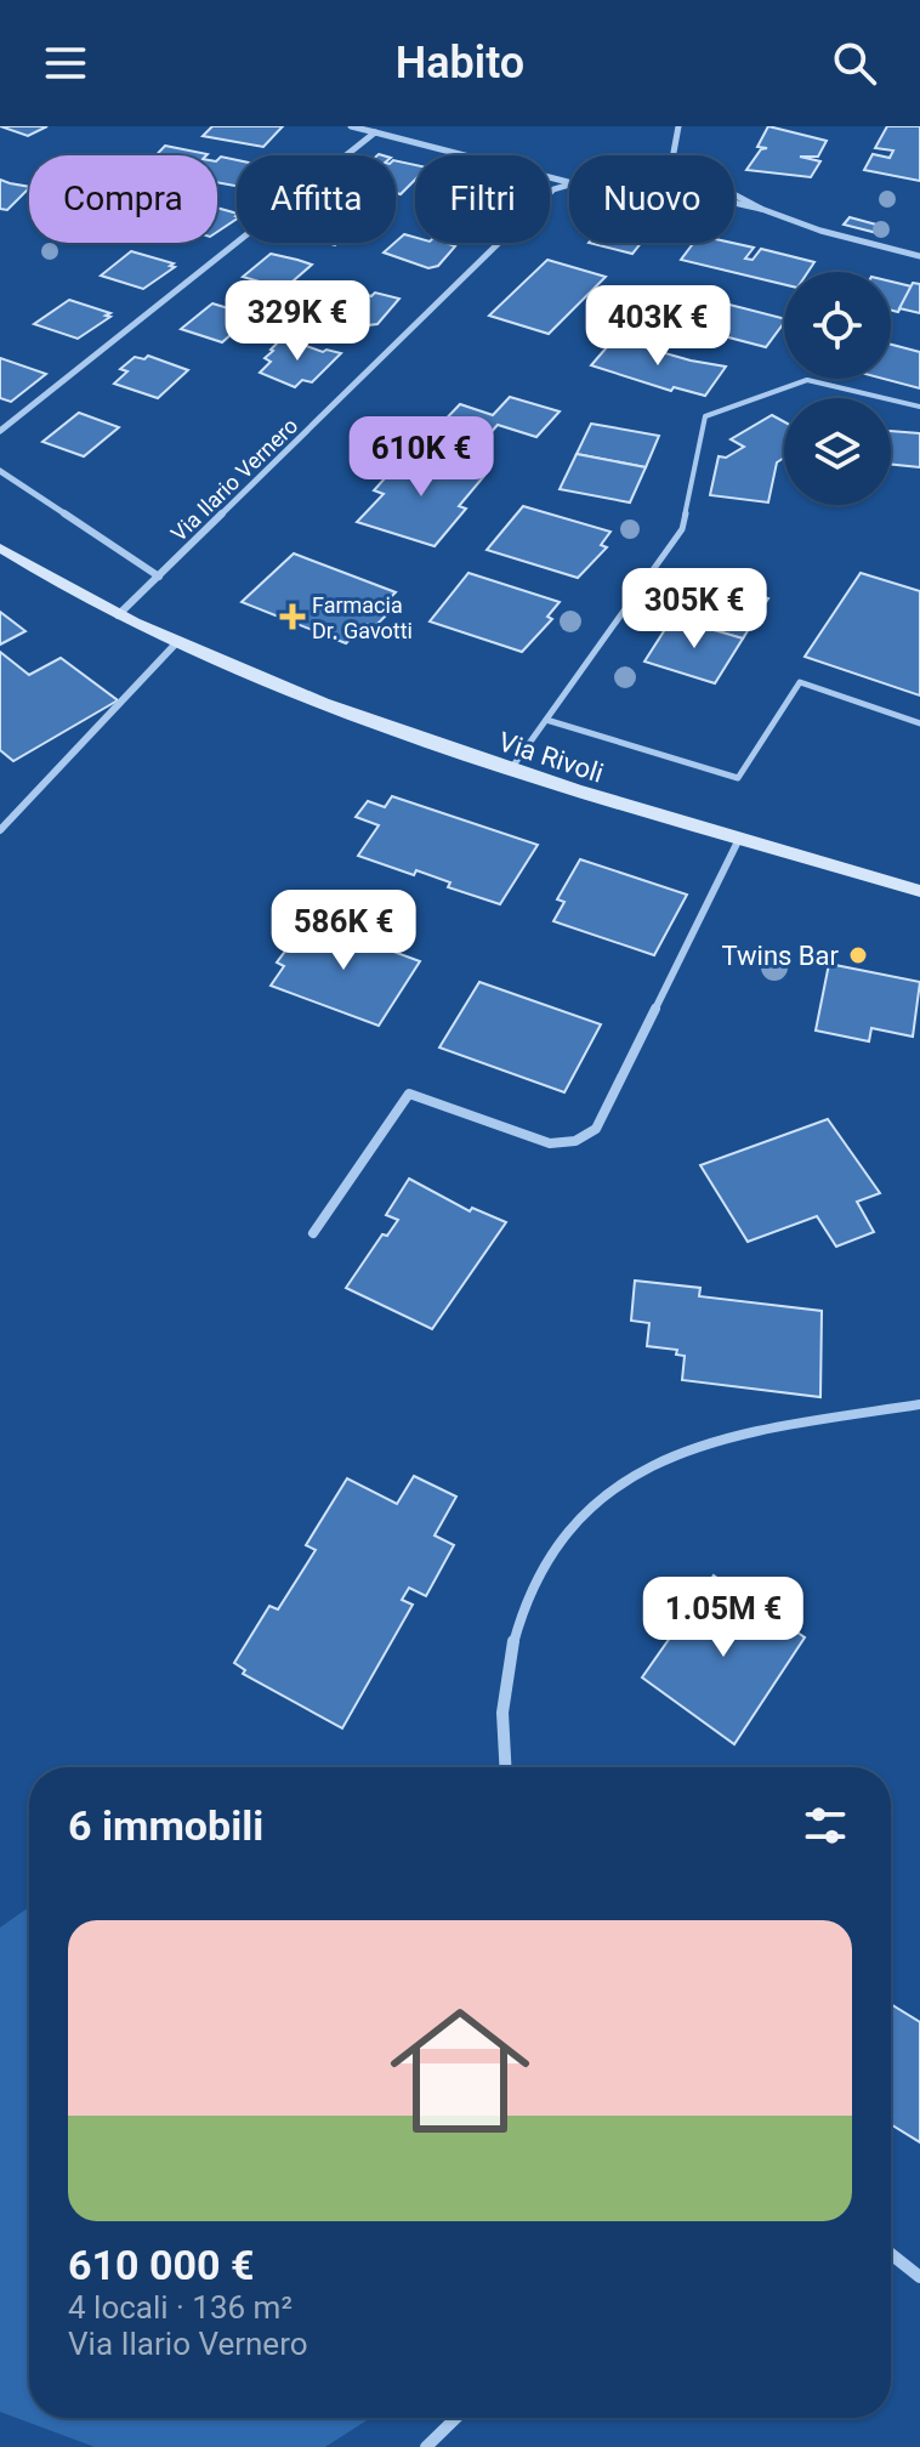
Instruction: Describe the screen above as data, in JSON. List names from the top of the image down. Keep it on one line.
{"streets":{"street":["Via Ilario Vernero","Via Rivoli"]},"crossings":[["Via Ilario Vernero","Via Rivoli"]],"places":{"health":["Farmacia Dr. Gavotti"],"other":["Twins Bar"]},"page":{"header":"Habito","chip":["Compra","Affitta","Filtri","Nuovo"],"price":["329K €","403K €","610K €","305K €","586K €","1.05M €"],"heading":"6 immobili","list":[{"name":"610 000 €","note":"4 locali · 136 m² · Via Ilario Vernero"}]}}
